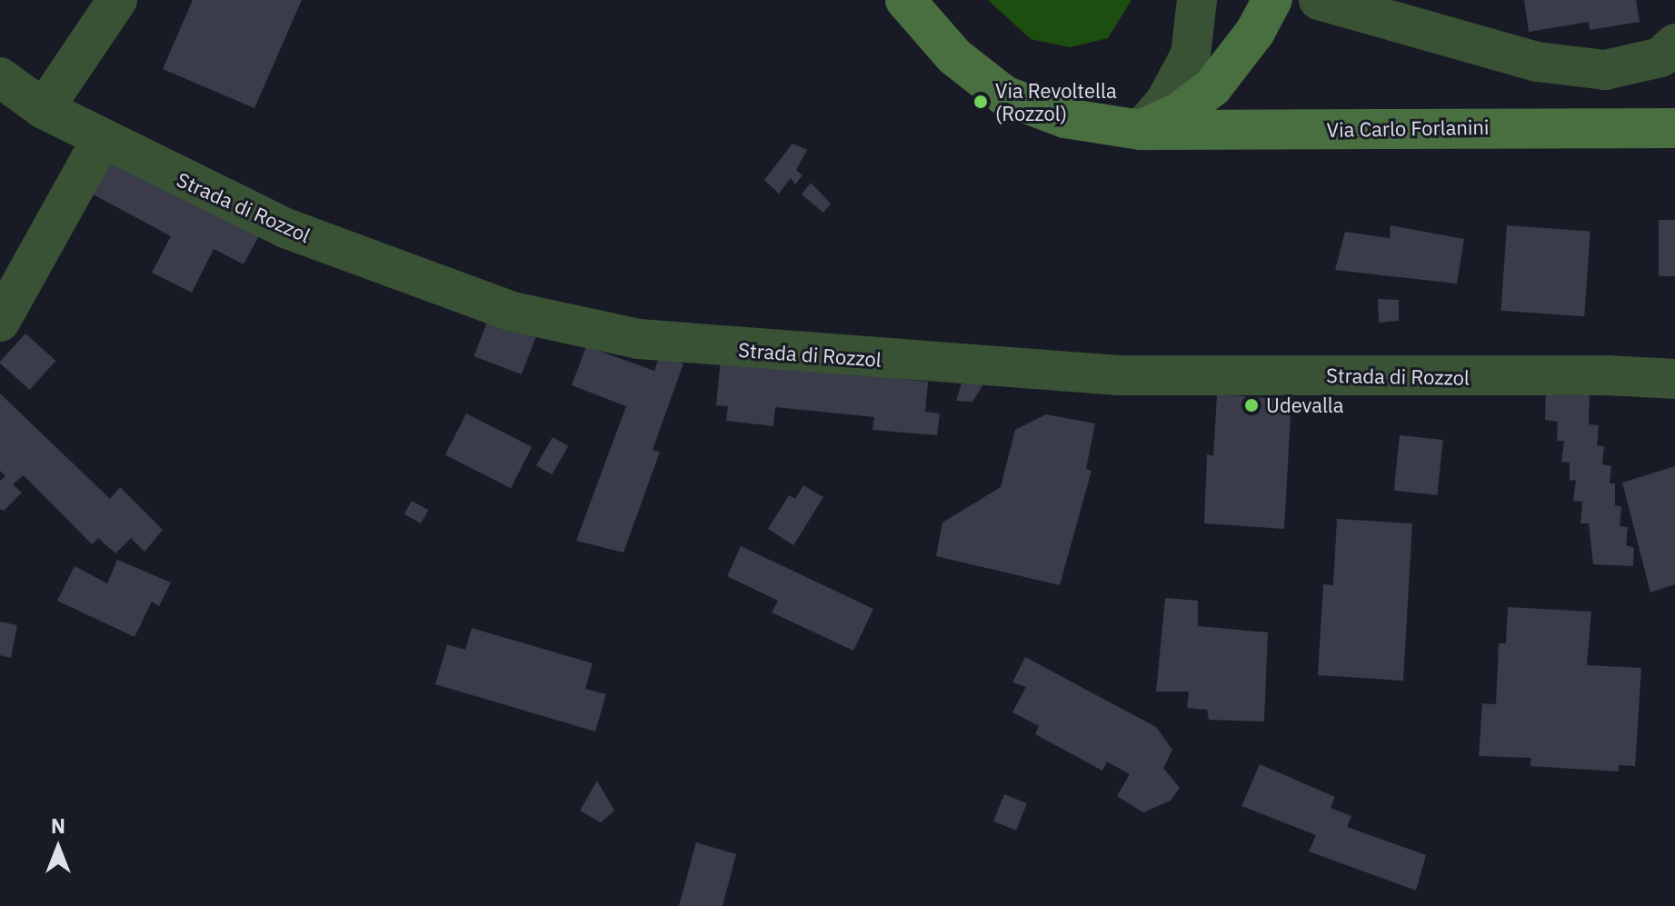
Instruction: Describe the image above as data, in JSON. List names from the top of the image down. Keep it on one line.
{"streets":{"main road":["Via Carlo Forlanini"],"street":["Strada di Rozzol"]},"places":["Via Revoltella (Rozzol)","Udevalla"],"north":"top"}
